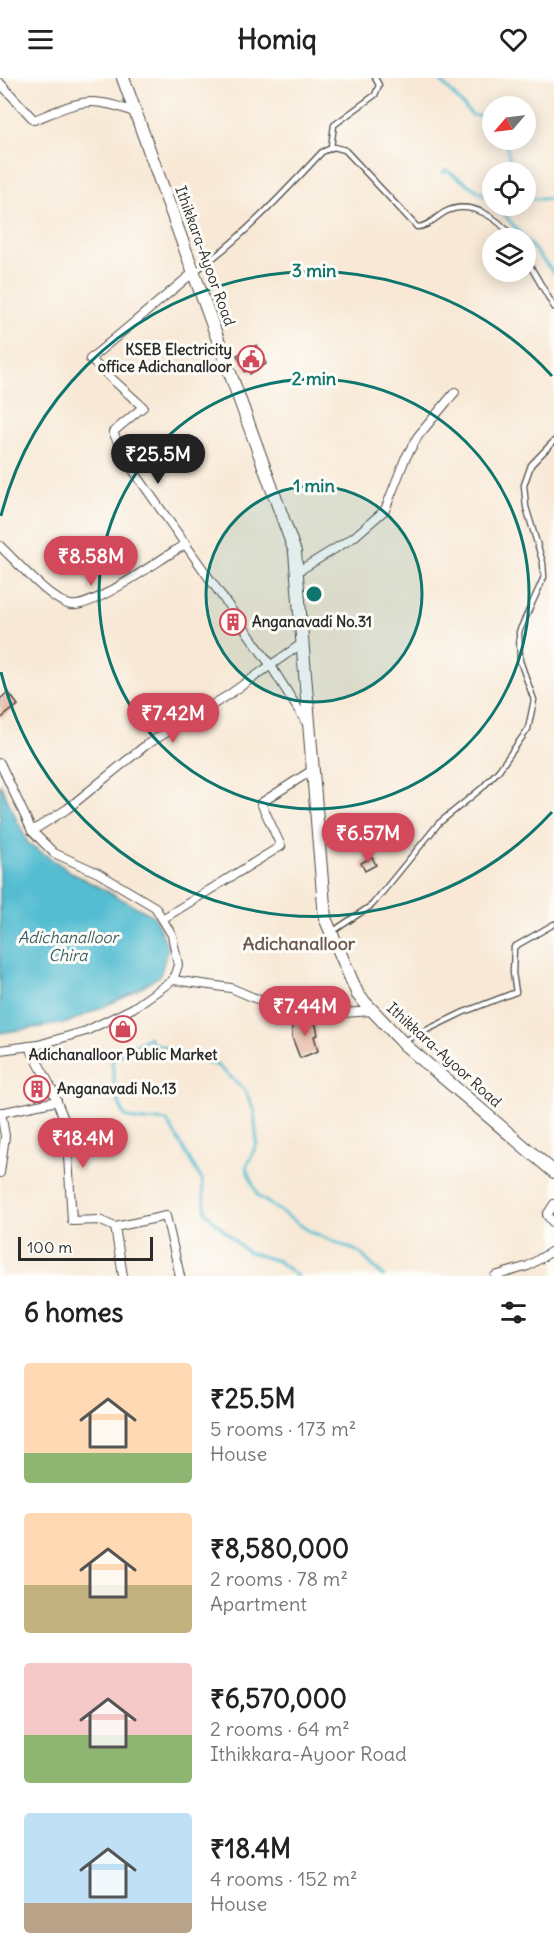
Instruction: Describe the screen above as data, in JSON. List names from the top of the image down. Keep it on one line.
{"streets":{"main road":["Ithikkara-Ayoor Road"]},"districts":["Adichanalloor"],"water":["Adichanalloor Chira"],"places":{"public building":["KSEB Electricity office Adichanalloor"],"building":["Anganavadi No.31","Anganavadi No.13"],"shop":["Adichanalloor Public Market"]},"scale_bar":"100 m","north":"bottom left","page":{"header":"Homiq","price":["₹25.5M","₹8.58M","₹7.42M","₹6.57M","₹7.44M","₹18.4M"],"scale":"100 m","heading":"6 homes","list":[{"name":"₹25.5M","note":"5 rooms · 173 m² · House"},{"name":"₹8,580,000","note":"2 rooms · 78 m² · Apartment"},{"name":"₹6,570,000","note":"2 rooms · 64 m² · Ithikkara-Ayoor Road"},{"name":"₹18.4M","note":"4 rooms · 152 m² · House"}]},"rings":["3 min","2 min","1 min"]}
